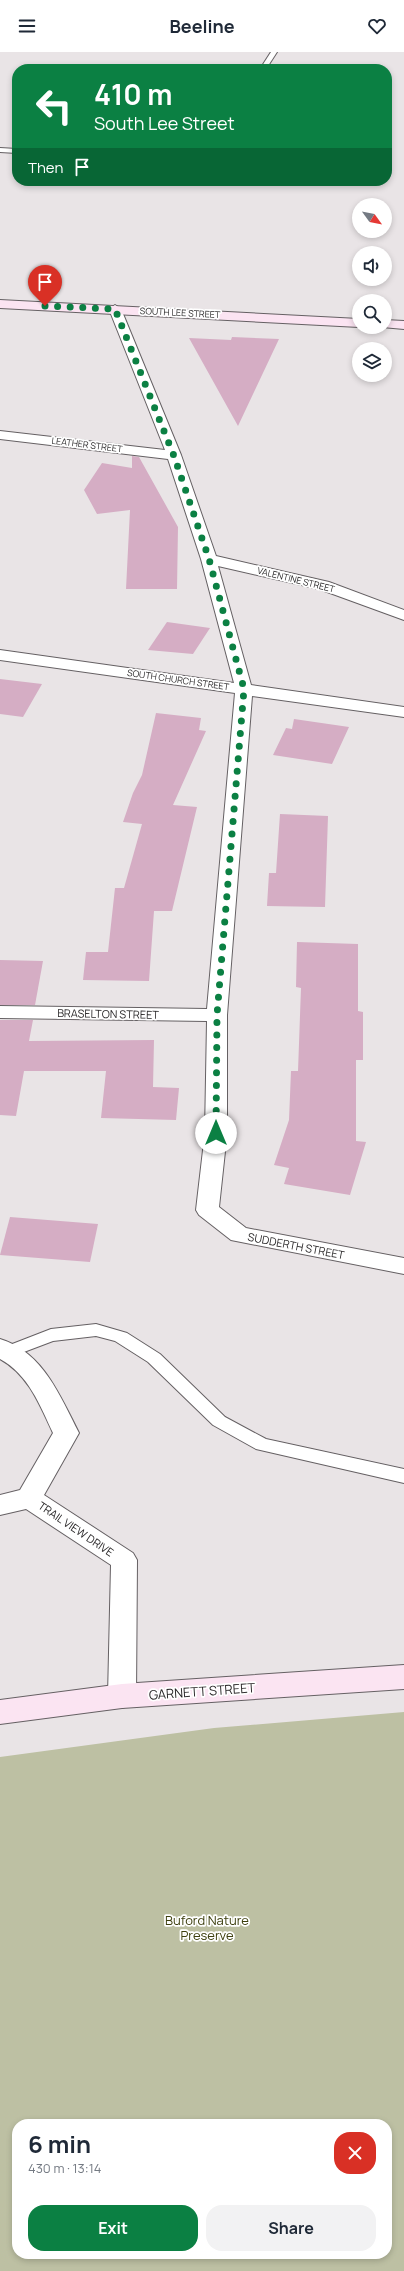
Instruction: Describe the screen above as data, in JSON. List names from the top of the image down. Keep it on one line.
{"streets":{"street":["SOUTH LEE STREET","LEATHER STREET","VALENTINE STREET","SOUTH CHURCH STREET","BRASELTON STREET","SUDDERTH STREET","TRAIL VIEW DRIVE","GARNETT STREET"]},"crossings":[["SOUTH LEE STREET","SUDDERTH STREET"],["LEATHER STREET","SUDDERTH STREET"],["VALENTINE STREET","SUDDERTH STREET"],["SOUTH CHURCH STREET","SUDDERTH STREET"],["BRASELTON STREET","SUDDERTH STREET"],["TRAIL VIEW DRIVE","GARNETT STREET"]],"parks":["Buford Nature Preserve"],"north":"bottom right","page":{"header":"Beeline","turn":["410 m","South Lee Street"],"then":"Then","heading":["6 min","430 m · 13:14"],"buttons":["Exit","Share"]}}
